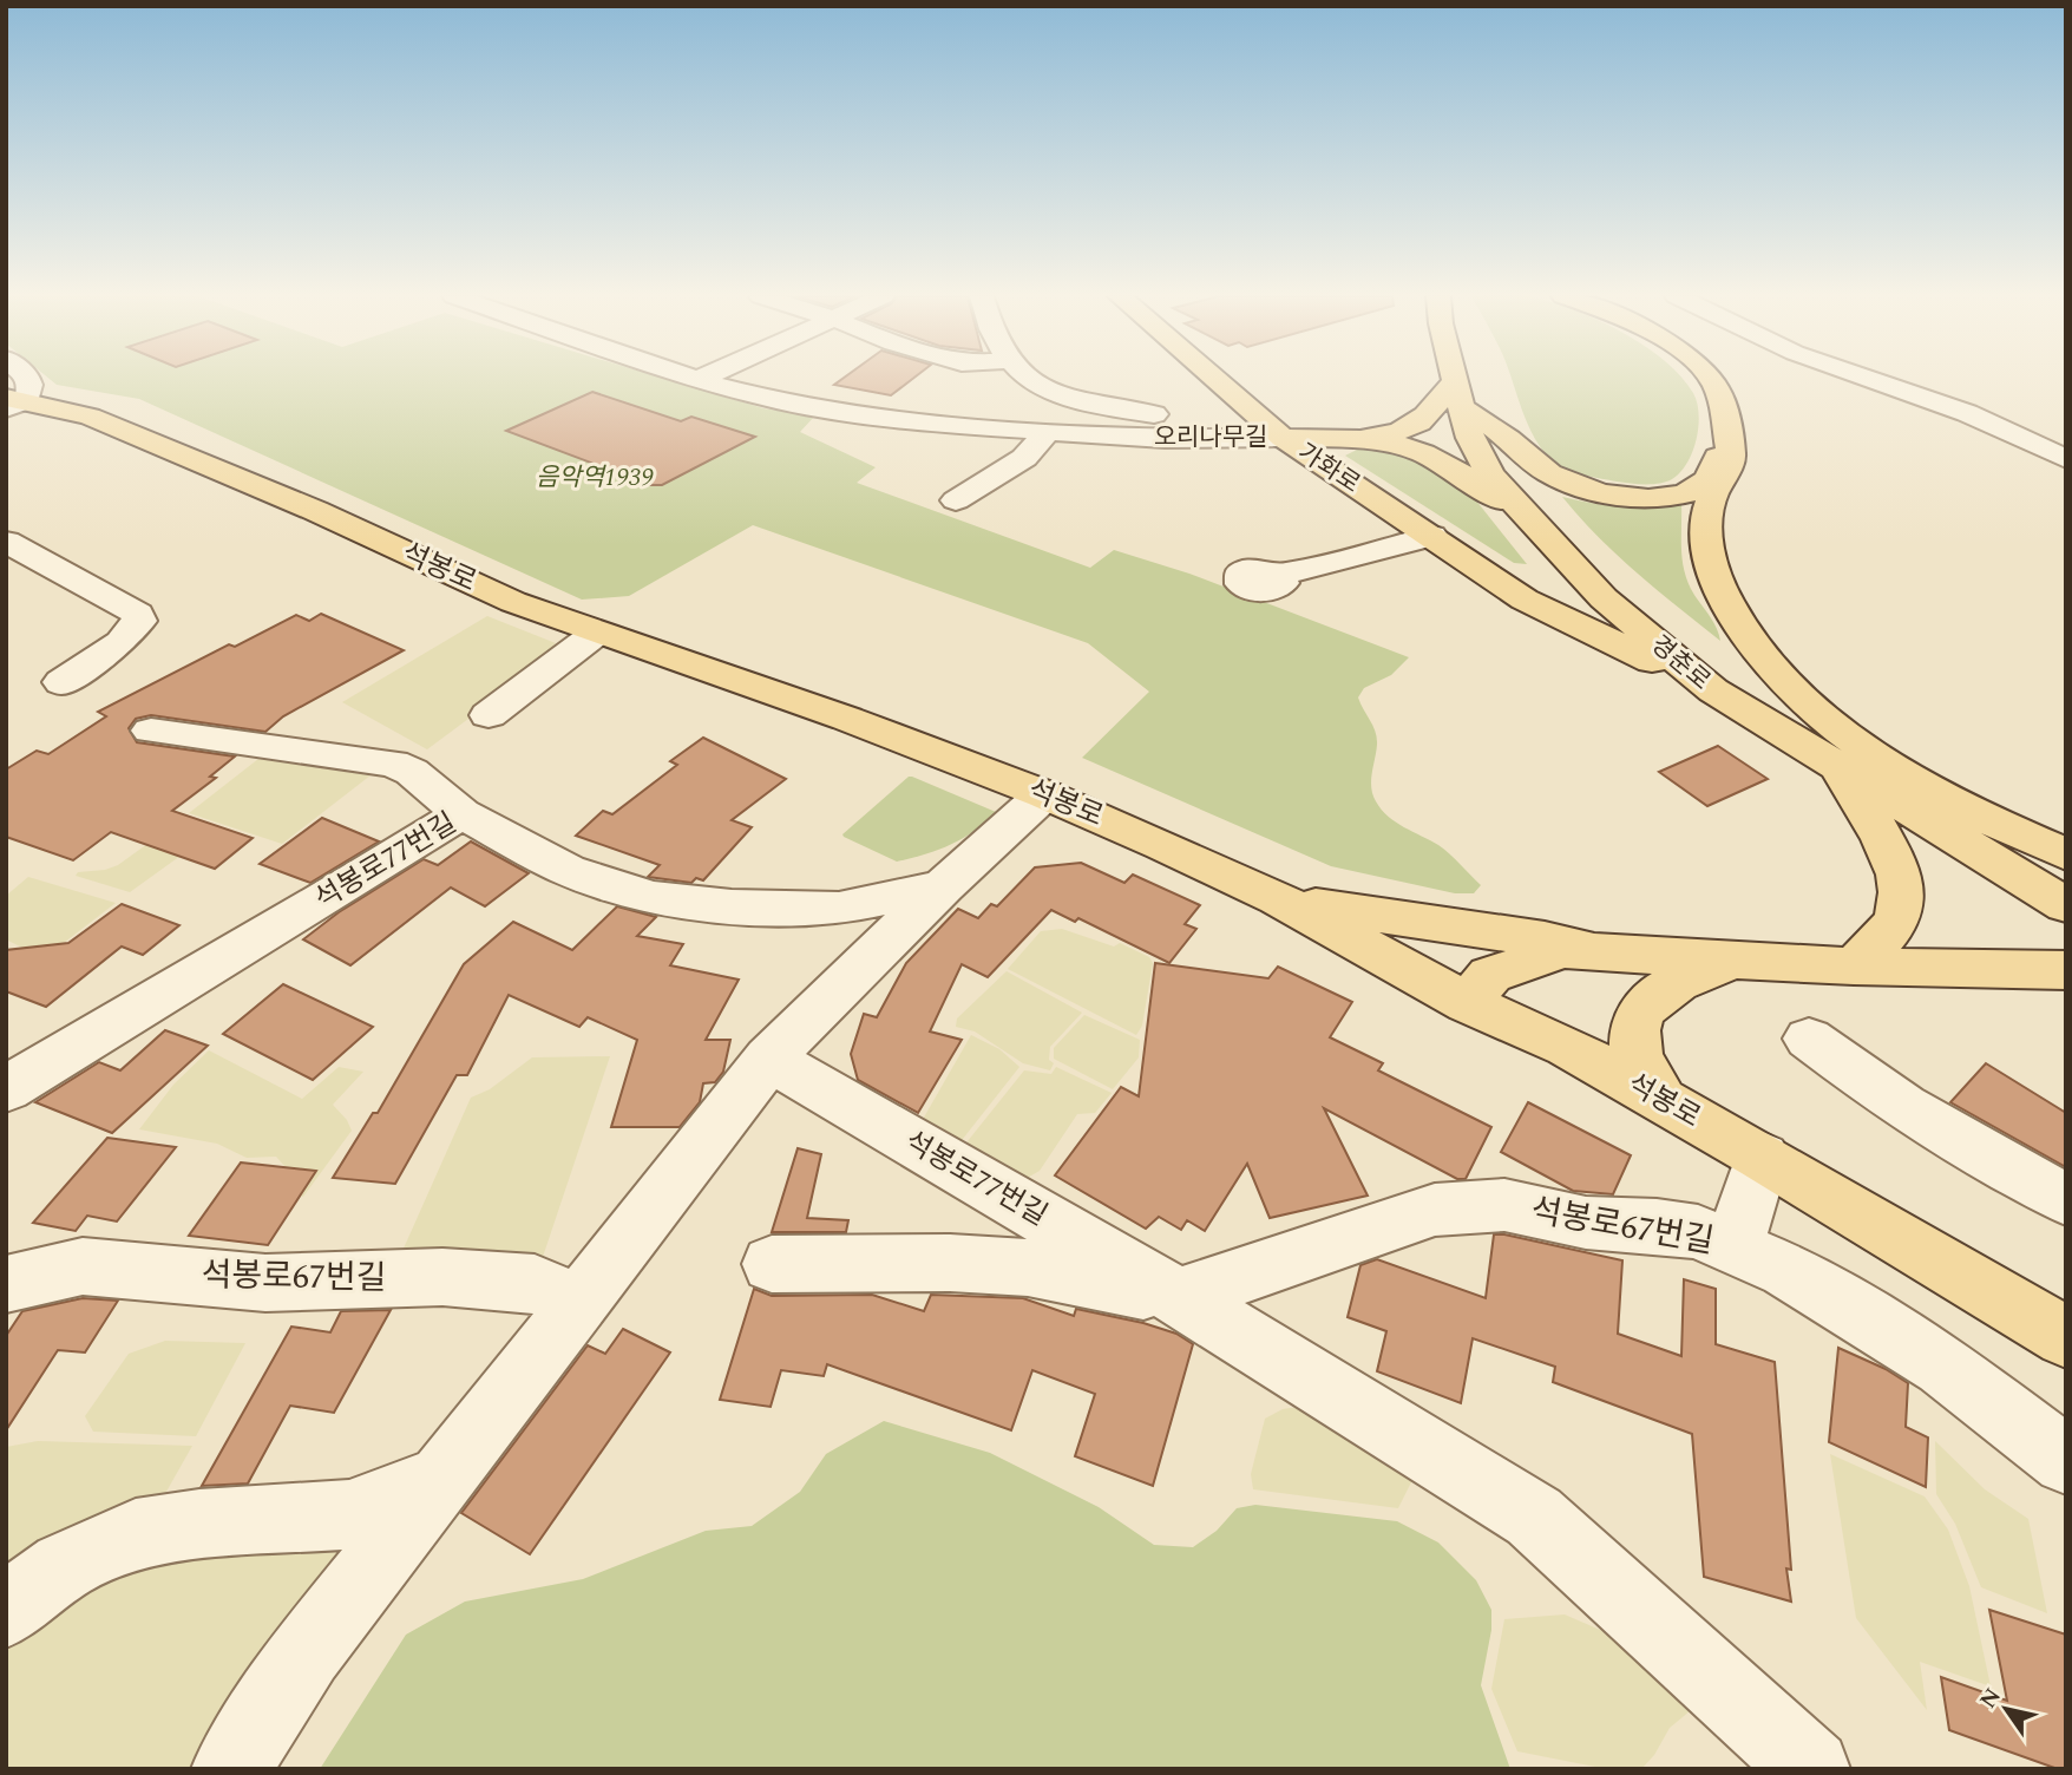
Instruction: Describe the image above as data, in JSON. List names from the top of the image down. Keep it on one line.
{"streets":{"main road":["가화로","석봉로","경춘로"],"street":["오리나무길","석봉로77번길","석봉로67번길"]},"crossings":[["오리나무길","가화로"],["가화로","경춘로"],["석봉로77번길","석봉로67번길"]],"parks":["음악역1939"],"north":"top left"}
